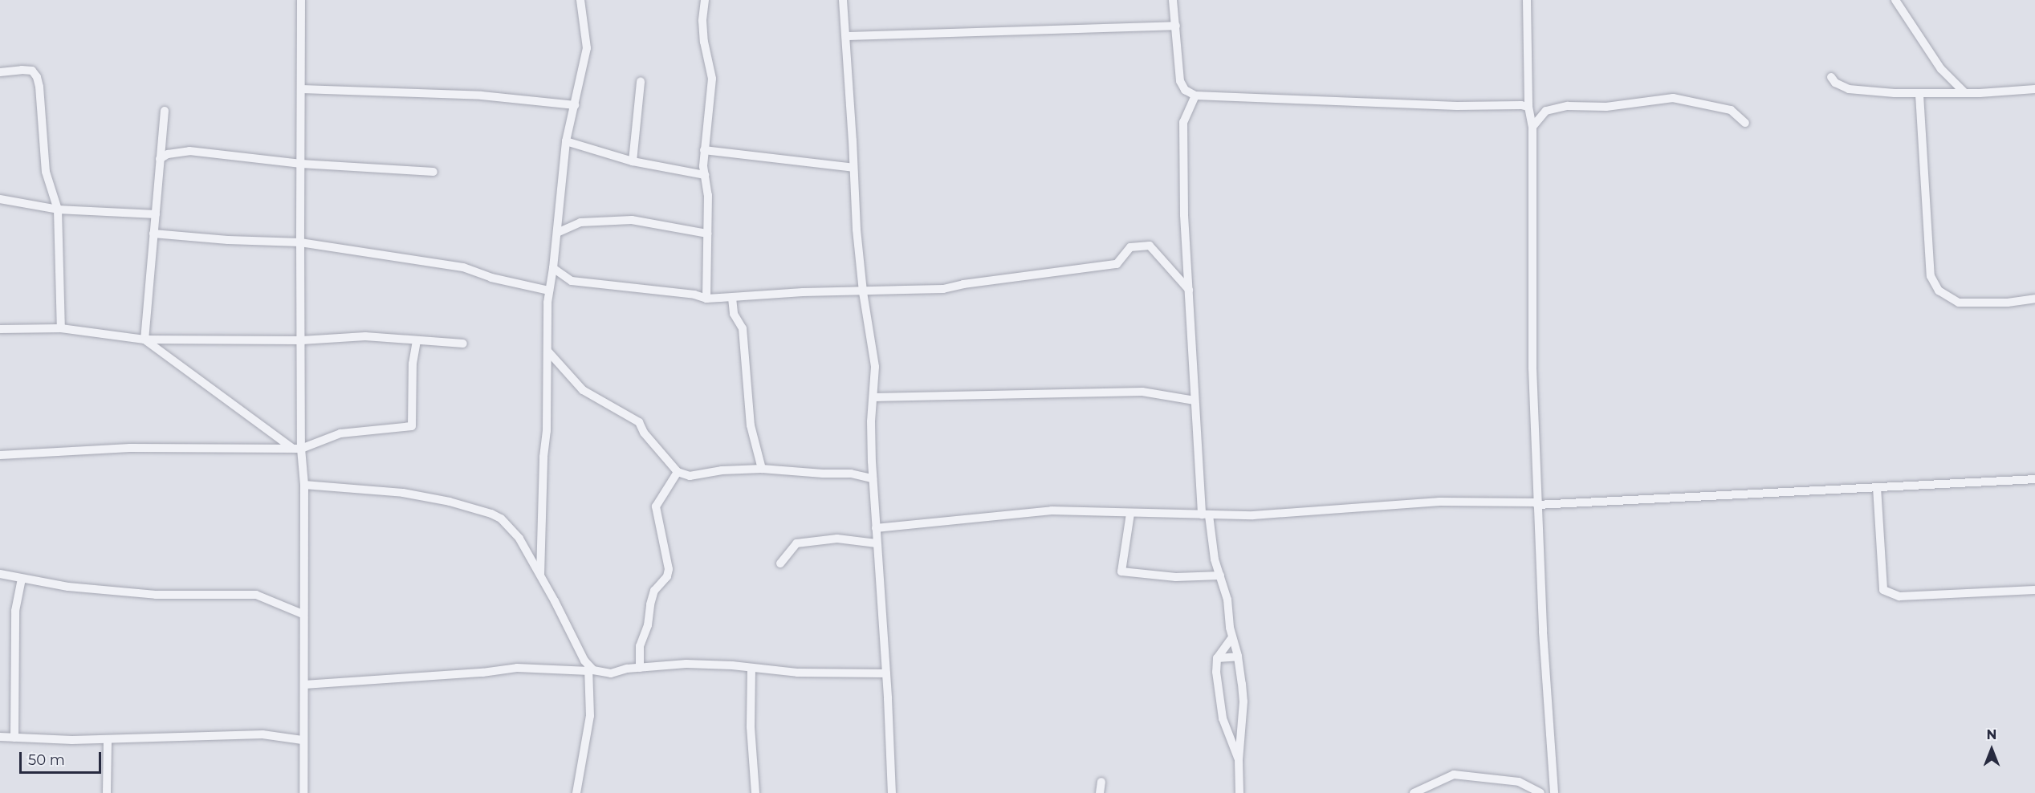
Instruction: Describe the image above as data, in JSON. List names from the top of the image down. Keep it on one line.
{"scale_bar":"50 m","north":"top"}
